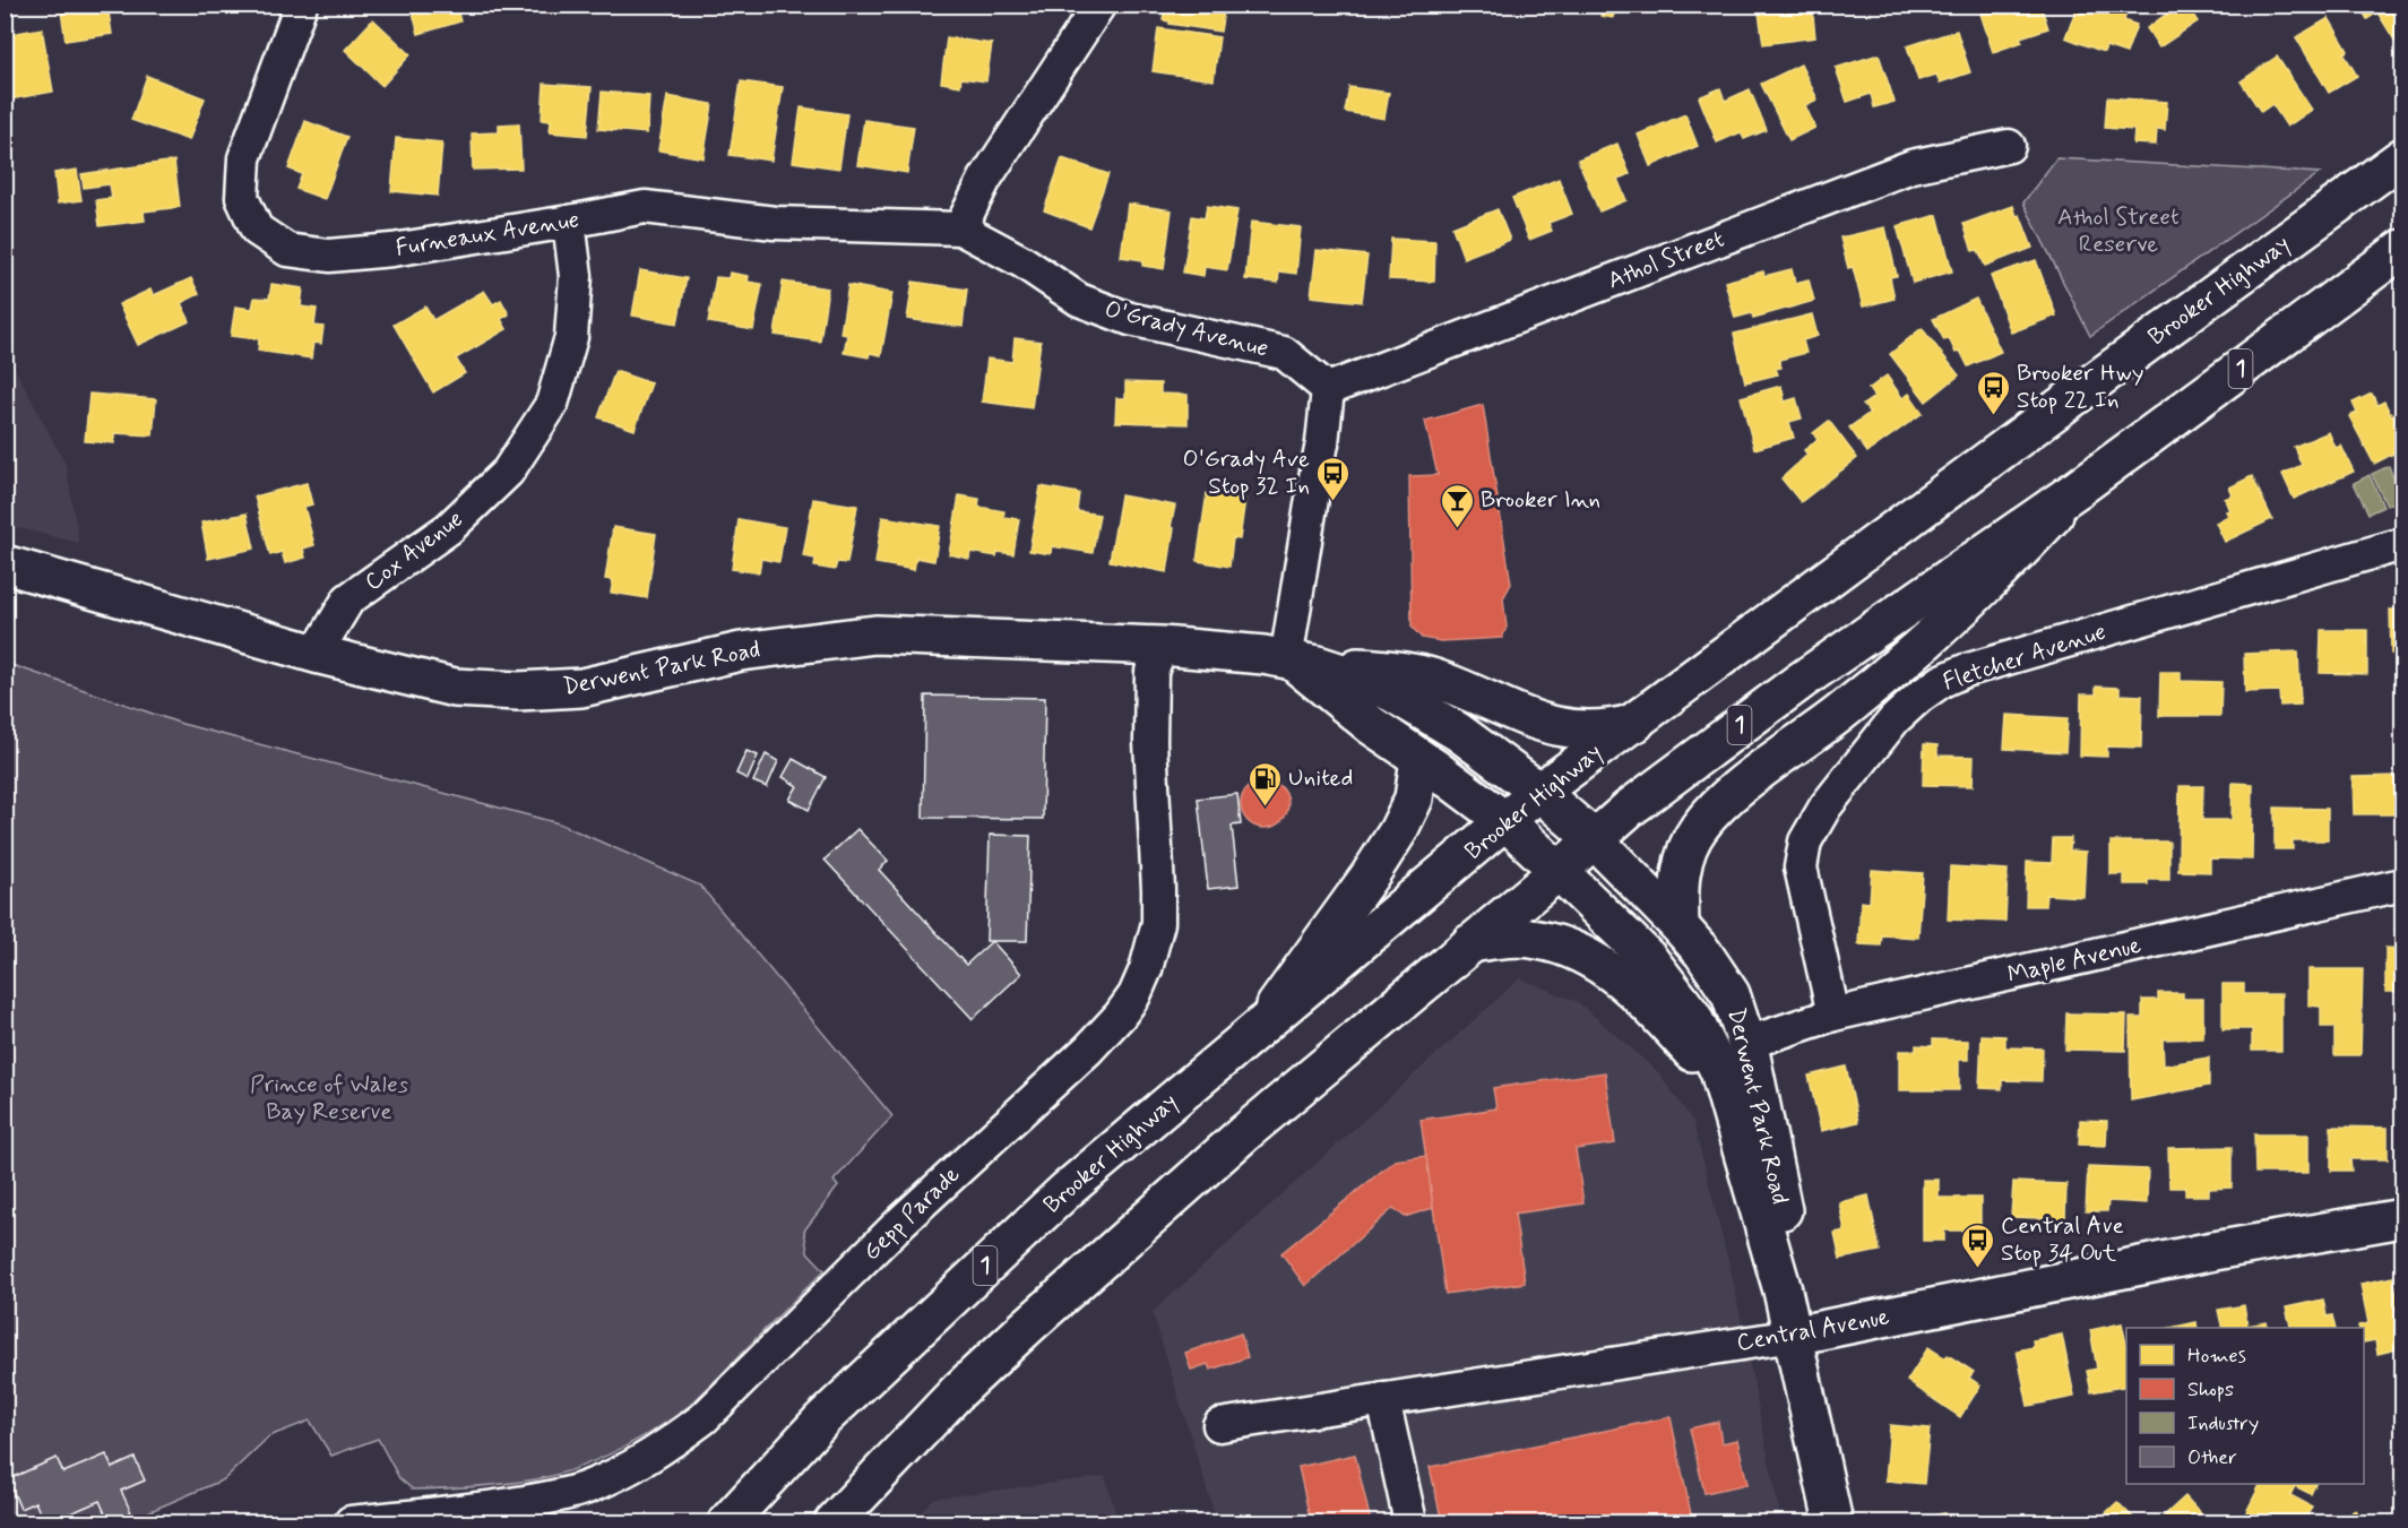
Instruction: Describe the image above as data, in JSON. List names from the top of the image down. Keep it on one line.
{"streets":{"main road":["Brooker Highway","1","Derwent Park Road","Central Avenue"],"street":["Furneaux Avenue","Athol Street","O'Grady Avenue","Cox Avenue","Fletcher Avenue","Maple Avenue","Gepp Parade"]},"crossings":[["Furneaux Avenue","O'Grady Avenue"],["Furneaux Avenue","Cox Avenue"],["Athol Street","O'Grady Avenue"],["Brooker Highway","Derwent Park Road"],["1","Derwent Park Road"],["Cox Avenue","Derwent Park Road"],["Fletcher Avenue","Maple Avenue"],["Derwent Park Road","Maple Avenue"],["Derwent Park Road","Gepp Parade"],["Derwent Park Road","Central Avenue"]],"parks":["Athol Street Reserve","Prince of Wales Bay Reserve"],"places":{"bus stop":["Brooker Hwy Stop 22 In","O'Grady Ave Stop 32 In","Central Ave Stop 34 Out"],"bar":["Brooker Inn"],"fuel station":["United"]},"legend":["Homes","Shops","Industry","Other"]}
